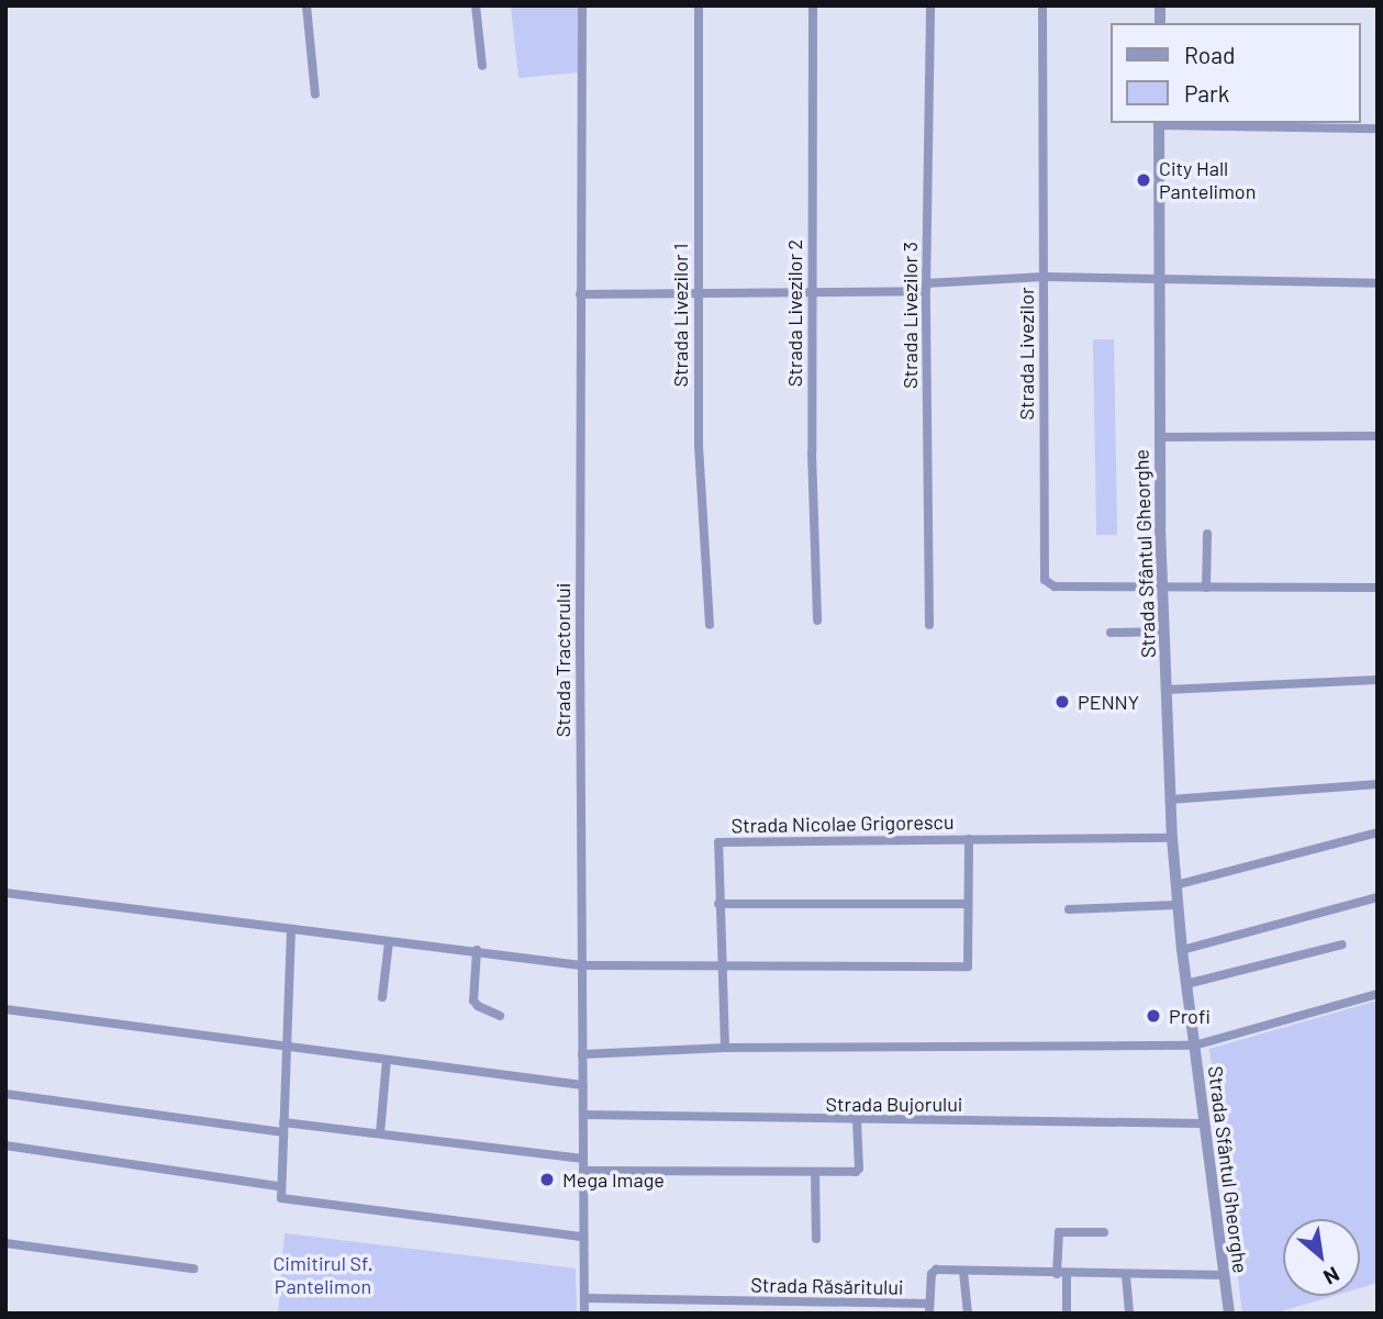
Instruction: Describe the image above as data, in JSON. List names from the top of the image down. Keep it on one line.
{"streets":{"street":["Strada Livezilor 2","Strada Livezilor 1","Strada Livezilor 3","Strada Livezilor","Strada Sfântul Gheorghe","Strada Tractorului","Strada Nicolae Grigorescu","Strada Bujorului","Strada Răsăritului"]},"crossings":[["Strada Livezilor","Strada Sfântul Gheorghe"],["Strada Sfântul Gheorghe","Strada Nicolae Grigorescu"],["Strada Sfântul Gheorghe","Strada Bujorului"],["Strada Sfântul Gheorghe","Strada Răsăritului"],["Strada Tractorului","Strada Bujorului"],["Strada Tractorului","Strada Răsăritului"]],"parks":["Cimitirul Sf. Pantelimon"],"places":["City Hall Pantelimon","PENNY","Profi","Mega Image"],"legend":["Road","Park"],"north":"bottom right"}
